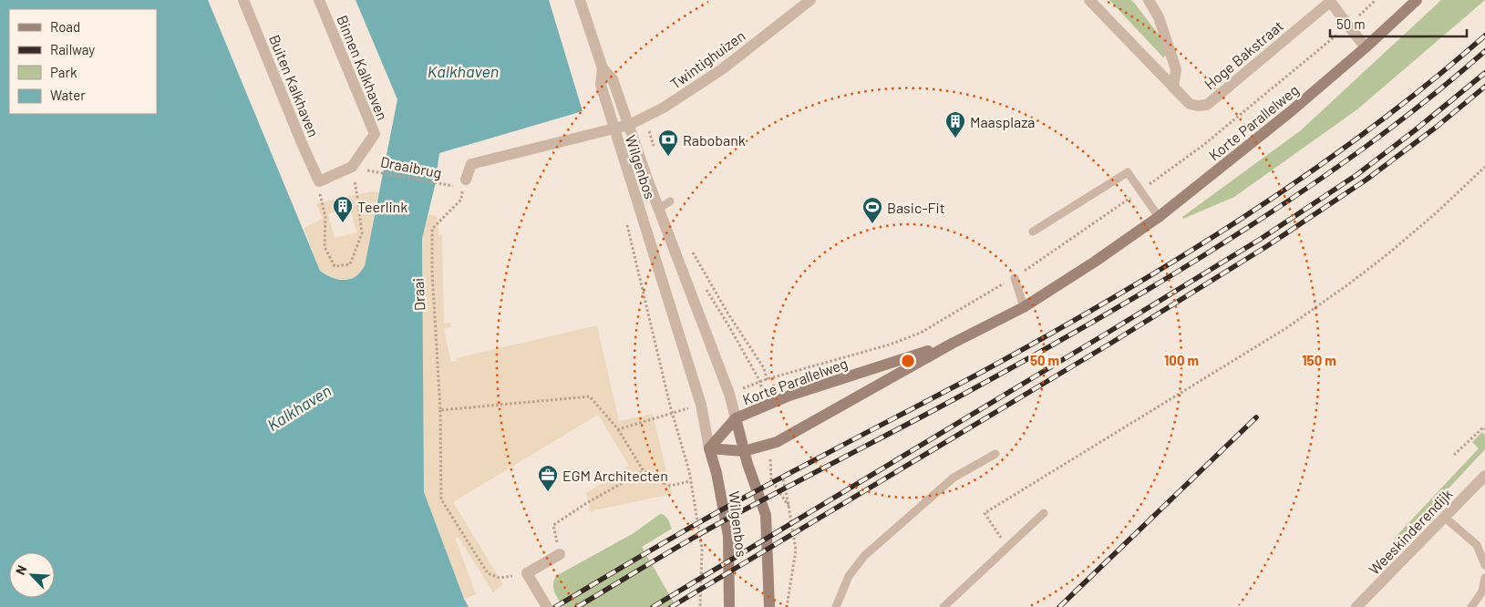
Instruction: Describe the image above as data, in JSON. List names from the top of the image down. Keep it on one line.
{"streets":{"main road":["Korte Parallelweg","Wilgenbos"],"street":["Hoge Bakstraat","Twintighuizen","Binnen Kalkhaven","Buiten Kalkhaven","Weeskinderendijk"],"path":["Draaibrug","Draai"]},"crossings":[["Twintighuizen","Wilgenbos"],["Binnen Kalkhaven","Draaibrug"],["Korte Parallelweg","Wilgenbos"],["Draaibrug","Draai"]],"water":["Kalkhaven"],"places":{"building":["Maasplaza","Teerlink"],"bank":["Rabobank"],"sports":["Basic-Fit"],"office":["EGM Architecten"]},"legend":["Road","Railway","Park","Water"],"scale_bar":"50 m","north":"top left","rings":["50 m","100 m","150 m"]}
